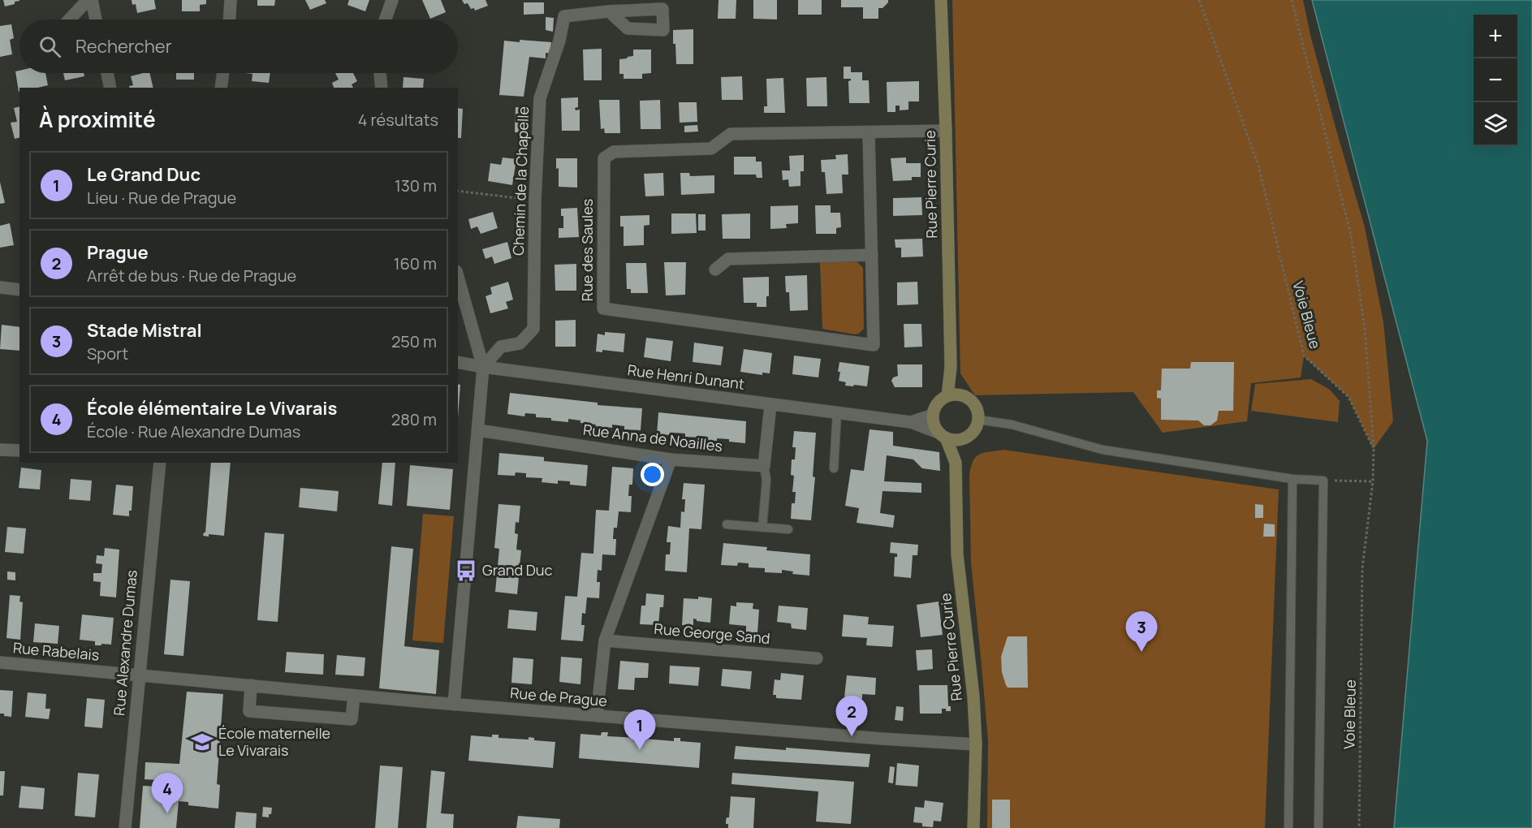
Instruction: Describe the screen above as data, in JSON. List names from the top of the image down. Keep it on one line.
{"streets":{"street":["Chemin de la Chapelle","Rue Pierre Curie","Rue des Saules","Rue Henri Dunant","Rue Anna de Noailles","Rue George Sand","Rue Alexandre Dumas","Rue Rabelais","Rue de Prague"],"path":["Voie Bleue"]},"crossings":[["Chemin de la Chapelle","Rue Henri Dunant"],["Rue Pierre Curie","Rue des Saules"],["Rue Pierre Curie","Rue Henri Dunant"],["Rue Pierre Curie","Rue de Prague"],["Rue Alexandre Dumas","Rue Rabelais"],["Rue Alexandre Dumas","Rue de Prague"],["Rue Rabelais","Rue de Prague"]],"places":{"bus stop":["Grand Duc"],"school or university":["École maternelle Le Vivarais"]},"page":{"map_buttons":["+","−"],"search":"Rechercher","heading":["À proximité","4 résultats"],"list":[{"mark":"1","name":"Le Grand Duc","note":"Lieu · Rue de Prague","value":"130 m"},{"mark":"2","name":"Prague","note":"Arrêt de bus · Rue de Prague","value":"160 m"},{"mark":"3","name":"Stade Mistral","note":"Sport","value":"250 m"},{"mark":"4","name":"École élémentaire Le Vivarais","note":"École · Rue Alexandre Dumas","value":"280 m"}],"pins":["3","2","1","4"]}}
